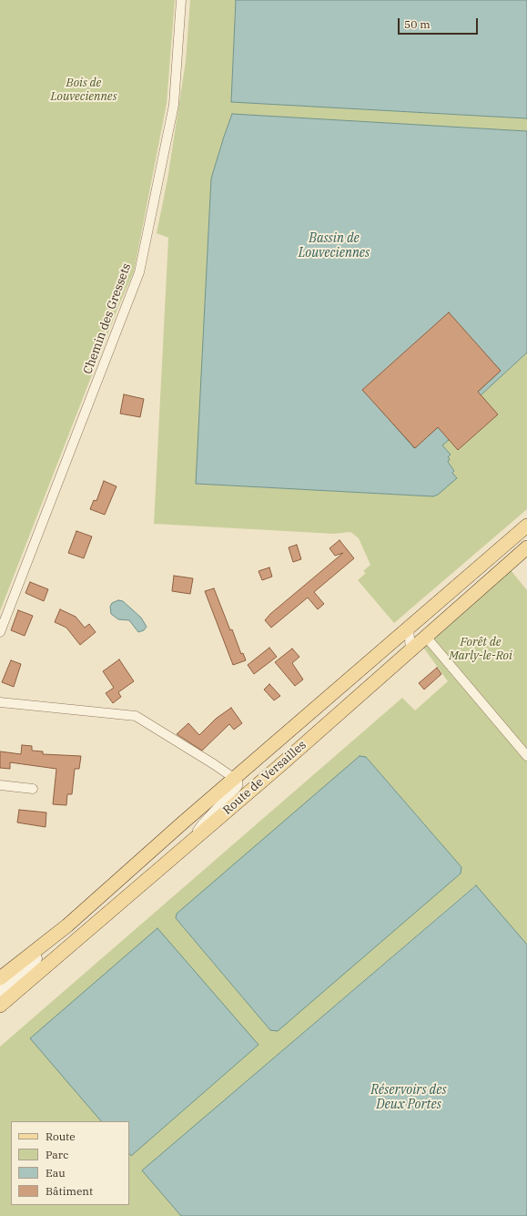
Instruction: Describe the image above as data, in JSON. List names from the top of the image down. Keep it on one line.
{"streets":{"main road":["Route de Versailles"],"street":["Chemin des Gressets"]},"water":["Bassin de Louveciennes","Réservoirs des Deux Portes"],"parks":["Bois de Louveciennes","Forêt de Marly-le-Roi"],"legend":["Route","Parc","Eau","Bâtiment"],"scale_bar":"50 m"}
